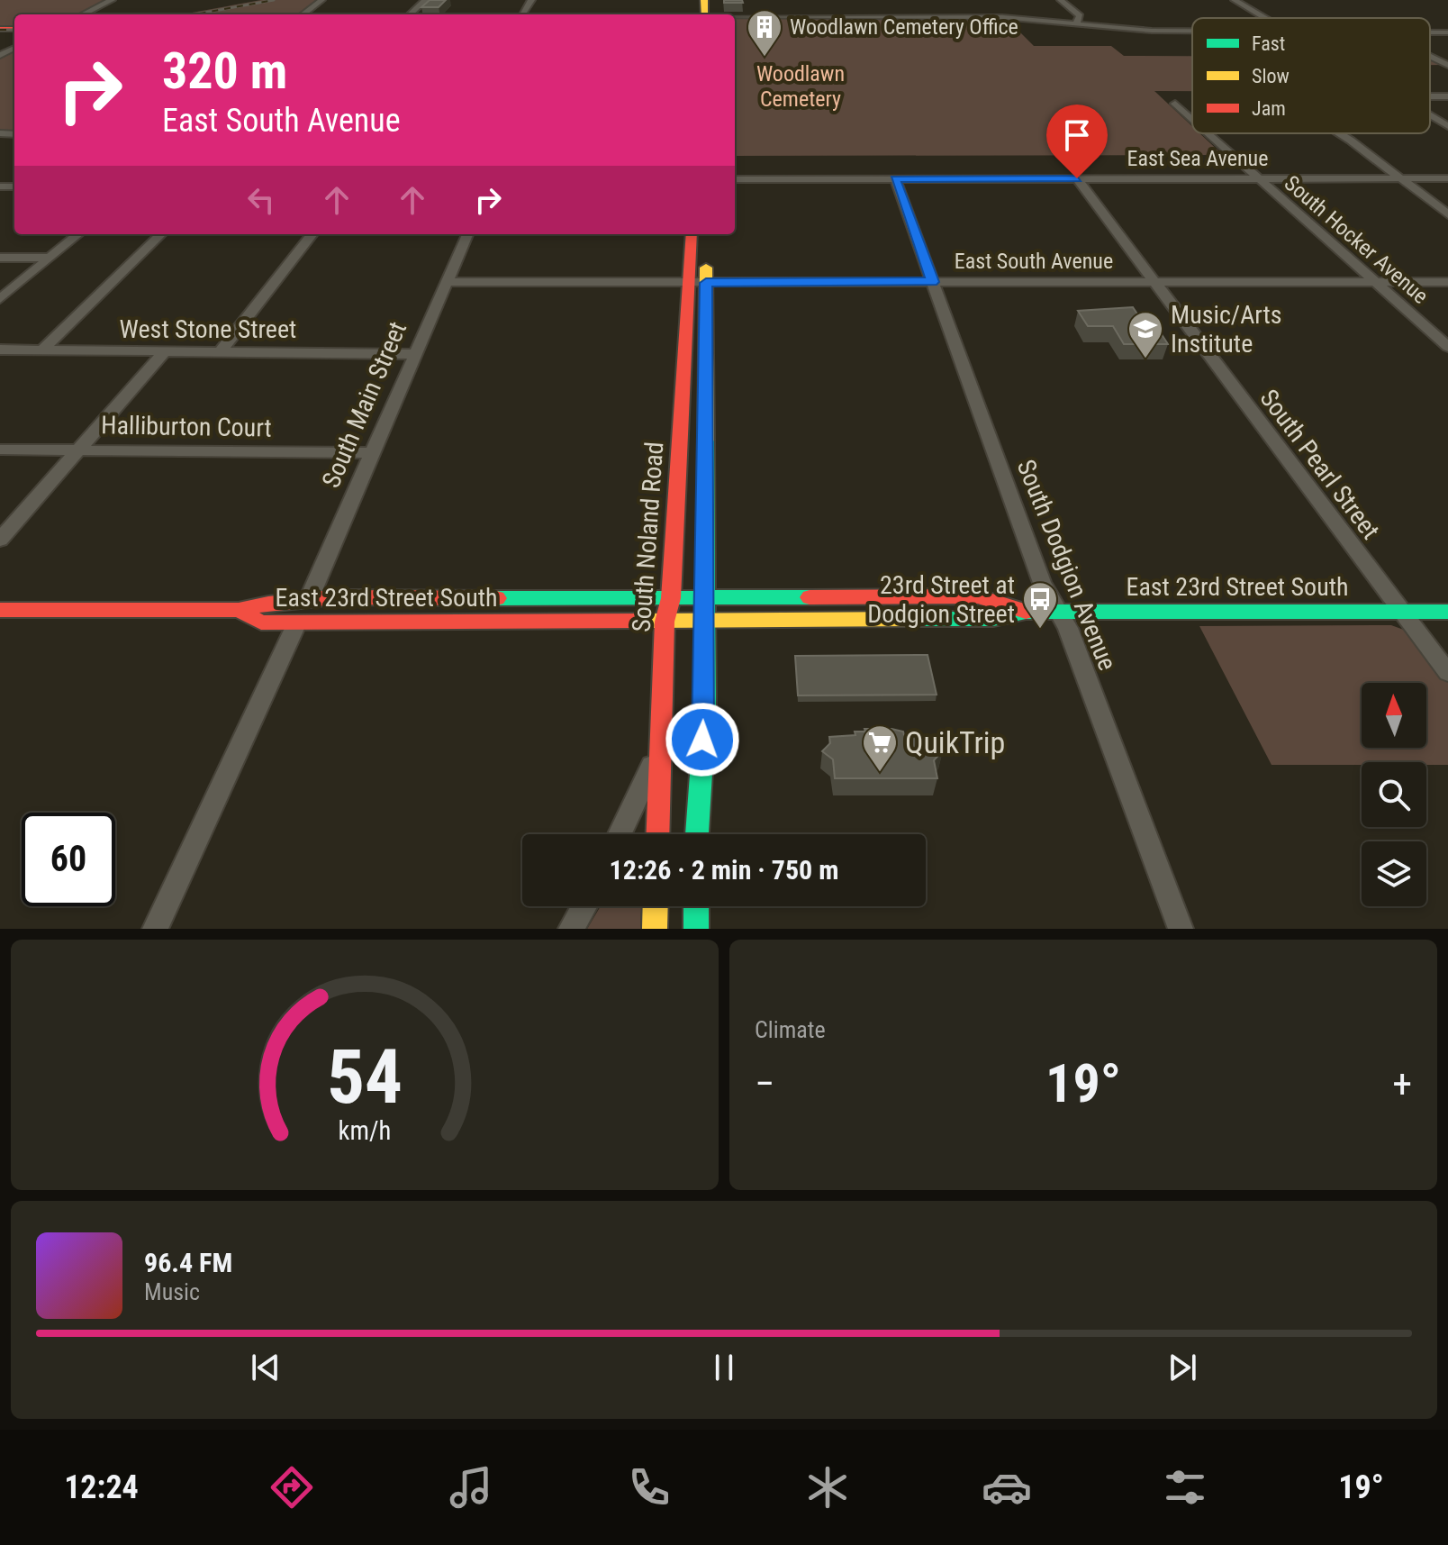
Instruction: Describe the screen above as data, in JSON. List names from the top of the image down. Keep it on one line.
{"streets":{"main road":["South Noland Road","East 23rd Street South"],"street":["East Sea Avenue","South Hocker Avenue","East South Avenue","West Stone Street","South Main Street","Halliburton Court","South Pearl Street","South Dodgion Avenue"]},"crossings":[["East Sea Avenue","South Hocker Avenue"],["East Sea Avenue","South Pearl Street"],["East Sea Avenue","South Dodgion Avenue"],["South Hocker Avenue","East South Avenue"],["East South Avenue","South Main Street"],["East South Avenue","South Pearl Street"],["East South Avenue","South Noland Road"],["East South Avenue","South Dodgion Avenue"],["West Stone Street","South Main Street"],["South Main Street","Halliburton Court"],["South Main Street","East 23rd Street South"],["South Pearl Street","East 23rd Street South"],["South Noland Road","East 23rd Street South"],["South Dodgion Avenue","East 23rd Street South"]],"parks":["Woodlawn Cemetery"],"places":{"building":["Woodlawn Cemetery Office"],"school or university":["Music/Arts Institute"],"bus stop":["23rd Street at Dodgion Street"],"supermarket":["QuikTrip"]},"legend":["Fast","Slow","Jam"],"north":"top","page":{"turn":["320 m","East South Avenue"],"limit":"60","trip":"12:26 · 2 min · 750 m","tile":"Climate","heat":["−","19°","+"],"song":["96.4 FM","Music"],"tabs":["12:24","19°"],"gauge":["54","km/h"]}}
